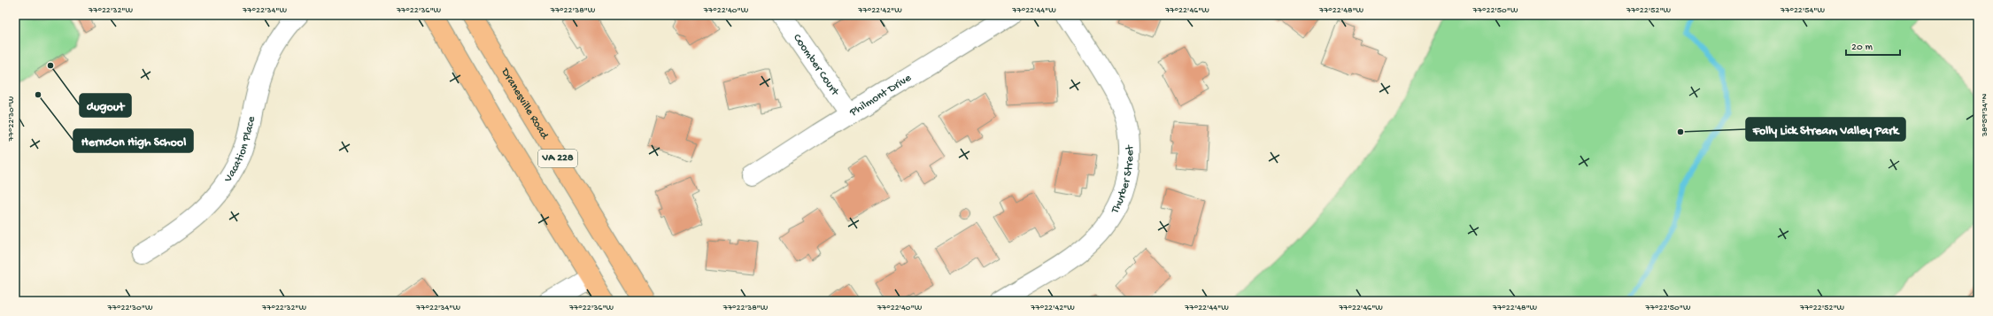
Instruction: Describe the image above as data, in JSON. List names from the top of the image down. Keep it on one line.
{"streets":{"main road":["Dranesville Road","VA 228"],"street":["Coomber Court","Philmont Drive","Vacation Place","Thurber Street"]},"crossings":[["Coomber Court","Philmont Drive"]],"places":["dugout","Herndon High School","Folly Lick Stream Valley Park"],"scale_bar":"20 m","coordinates":["77°22'32\"W","77°22'34\"W","77°22'36\"W","77°22'38\"W","77°22'40\"W","77°22'42\"W","77°22'44\"W","77°22'46\"W","77°22'48\"W","77°22'50\"W","77°22'52\"W","77°22'54\"W","38°59'34\"N","77°22'30\"W"]}
